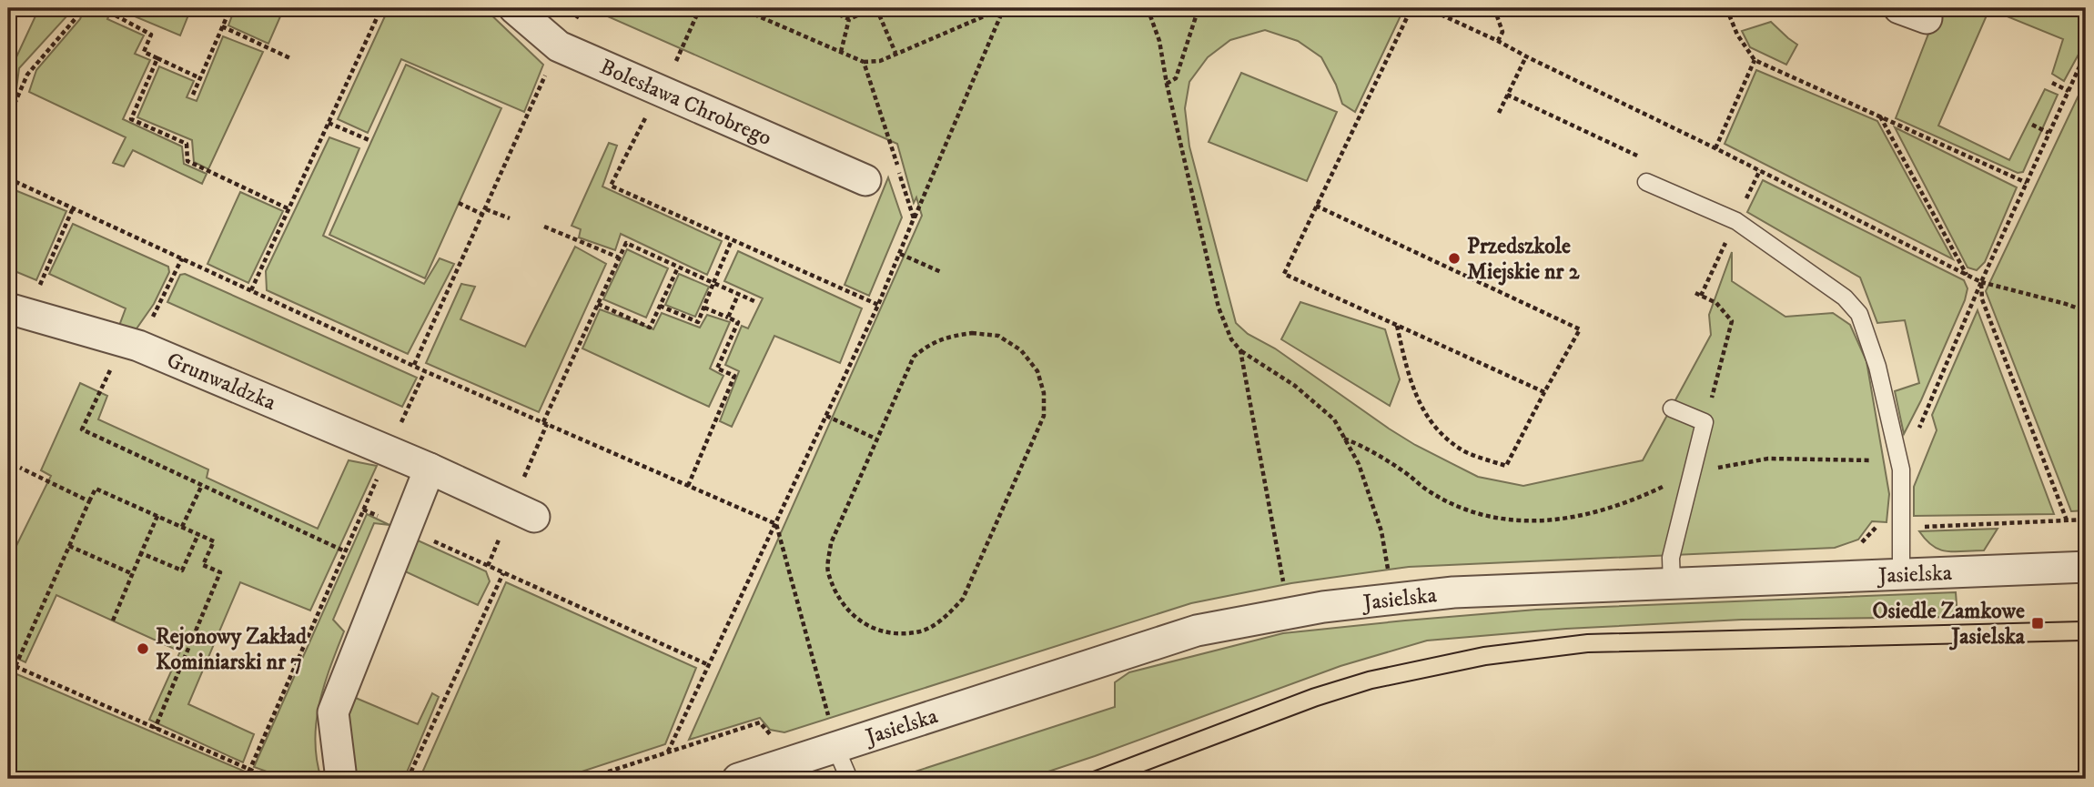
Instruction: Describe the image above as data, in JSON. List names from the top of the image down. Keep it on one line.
{"streets":{"street":["Bolesława Chrobrego","Grunwaldzka","Jasielska"]},"places":{"other":["Przedszkole Miejskie nr 2","Rejonowy Zakład Kominiarski nr 7"],"transit":["Osiedle Zamkowe Jasielska"]}}
